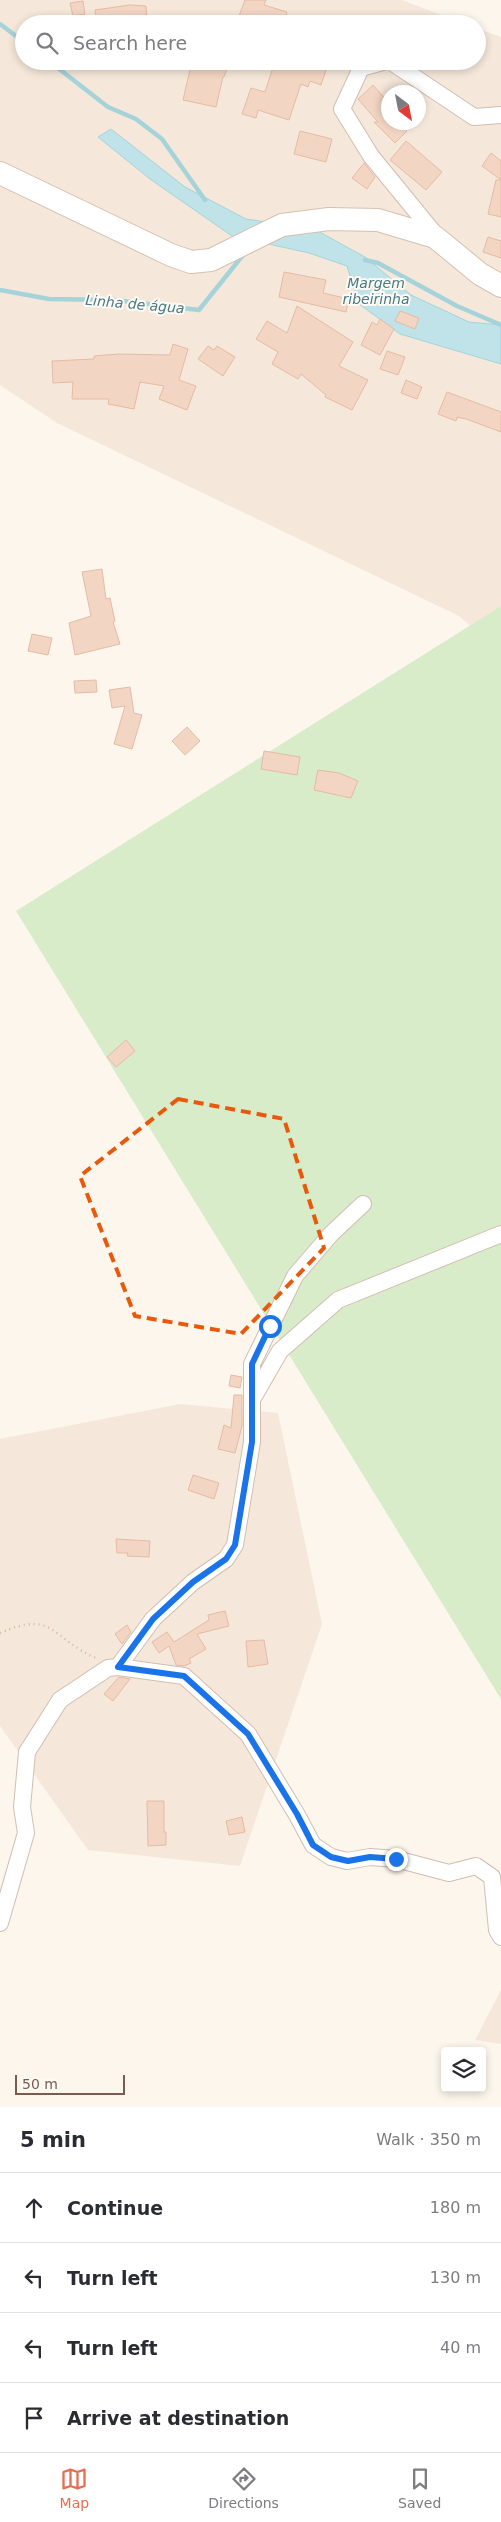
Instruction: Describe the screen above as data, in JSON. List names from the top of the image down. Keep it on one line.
{"water":["Margem ribeirinha","Linha de água"],"scale_bar":"50 m","north":"bottom right","page":{"search":"Search here","scale":"50 m","heading":["5 min","Walk · 350 m"],"list":[["Continue","180 m"],["Turn left","130 m"],["Turn left","40 m"],"Arrive at destination"],"nav":["Map","Directions","Saved"]}}
